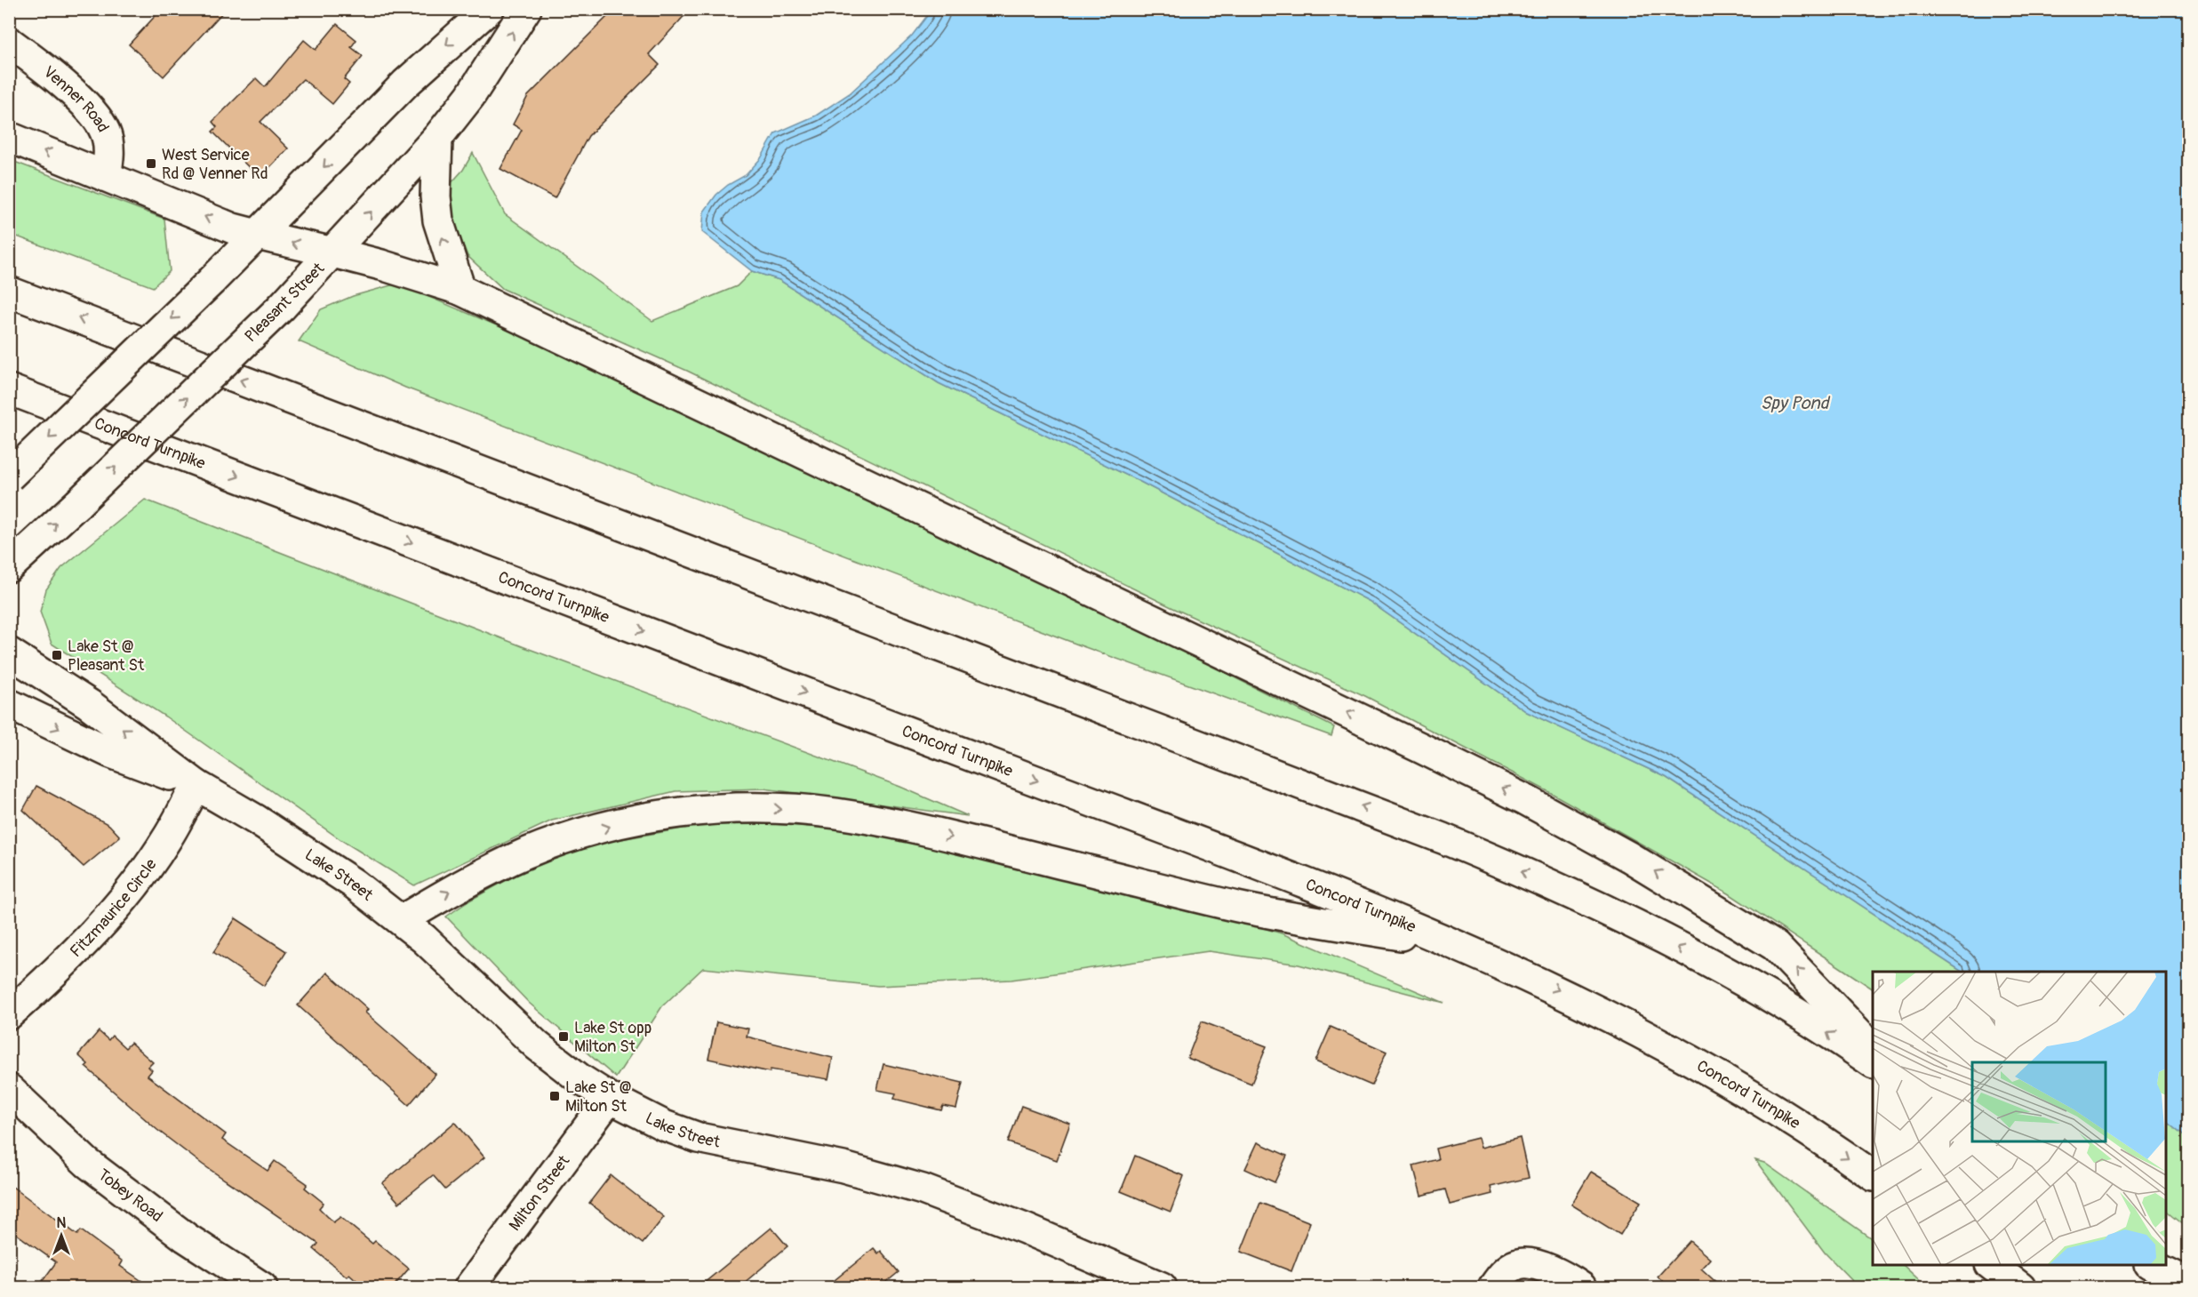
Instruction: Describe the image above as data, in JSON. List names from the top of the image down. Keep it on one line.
{"streets":{"main road":["Venner Road","Pleasant Street","Concord Turnpike","Lake Street","Fitzmaurice Circle","Milton Street","Tobey Road"]},"crossings":[["Lake Street","Fitzmaurice Circle"],["Lake Street","Milton Street"]],"water":["Spy Pond"],"places":{"transit":["West Service Rd @ Venner Rd","Lake St @ Pleasant St","Lake St opp Milton St","Lake St @ Milton St"]},"north":"top"}
